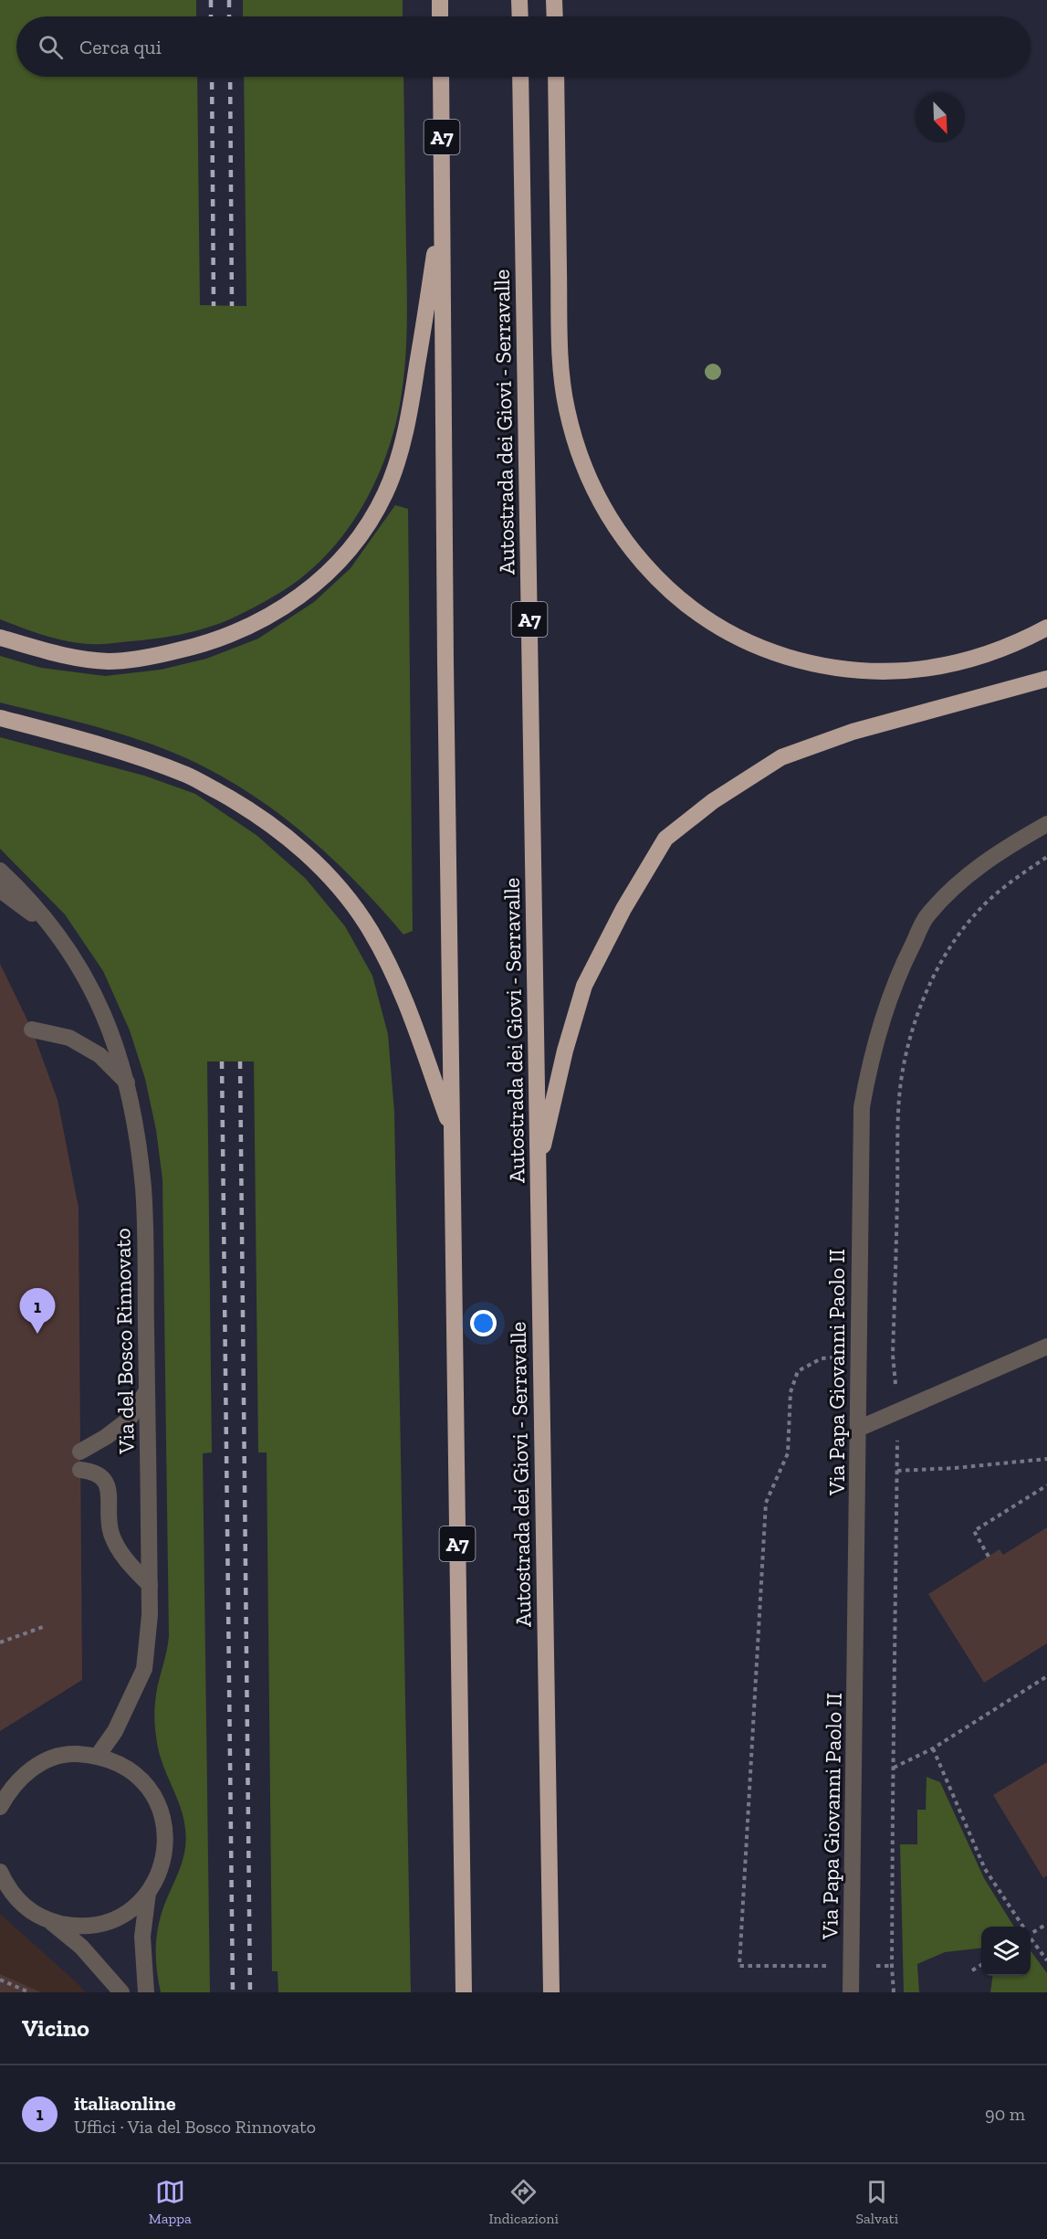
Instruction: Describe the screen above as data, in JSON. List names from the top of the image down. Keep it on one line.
{"streets":{"highway":["A7","Autostrada dei Giovi - Serravalle"],"street":["Via del Bosco Rinnovato","Via Papa Giovanni Paolo II"]},"north":"bottom right","page":{"search":"Cerca qui","pins":"1","heading":"Vicino","list":[{"mark":"1","name":"italiaonline","note":"Uffici · Via del Bosco Rinnovato","value":"90 m"}],"nav":["Mappa","Indicazioni","Salvati"]}}
